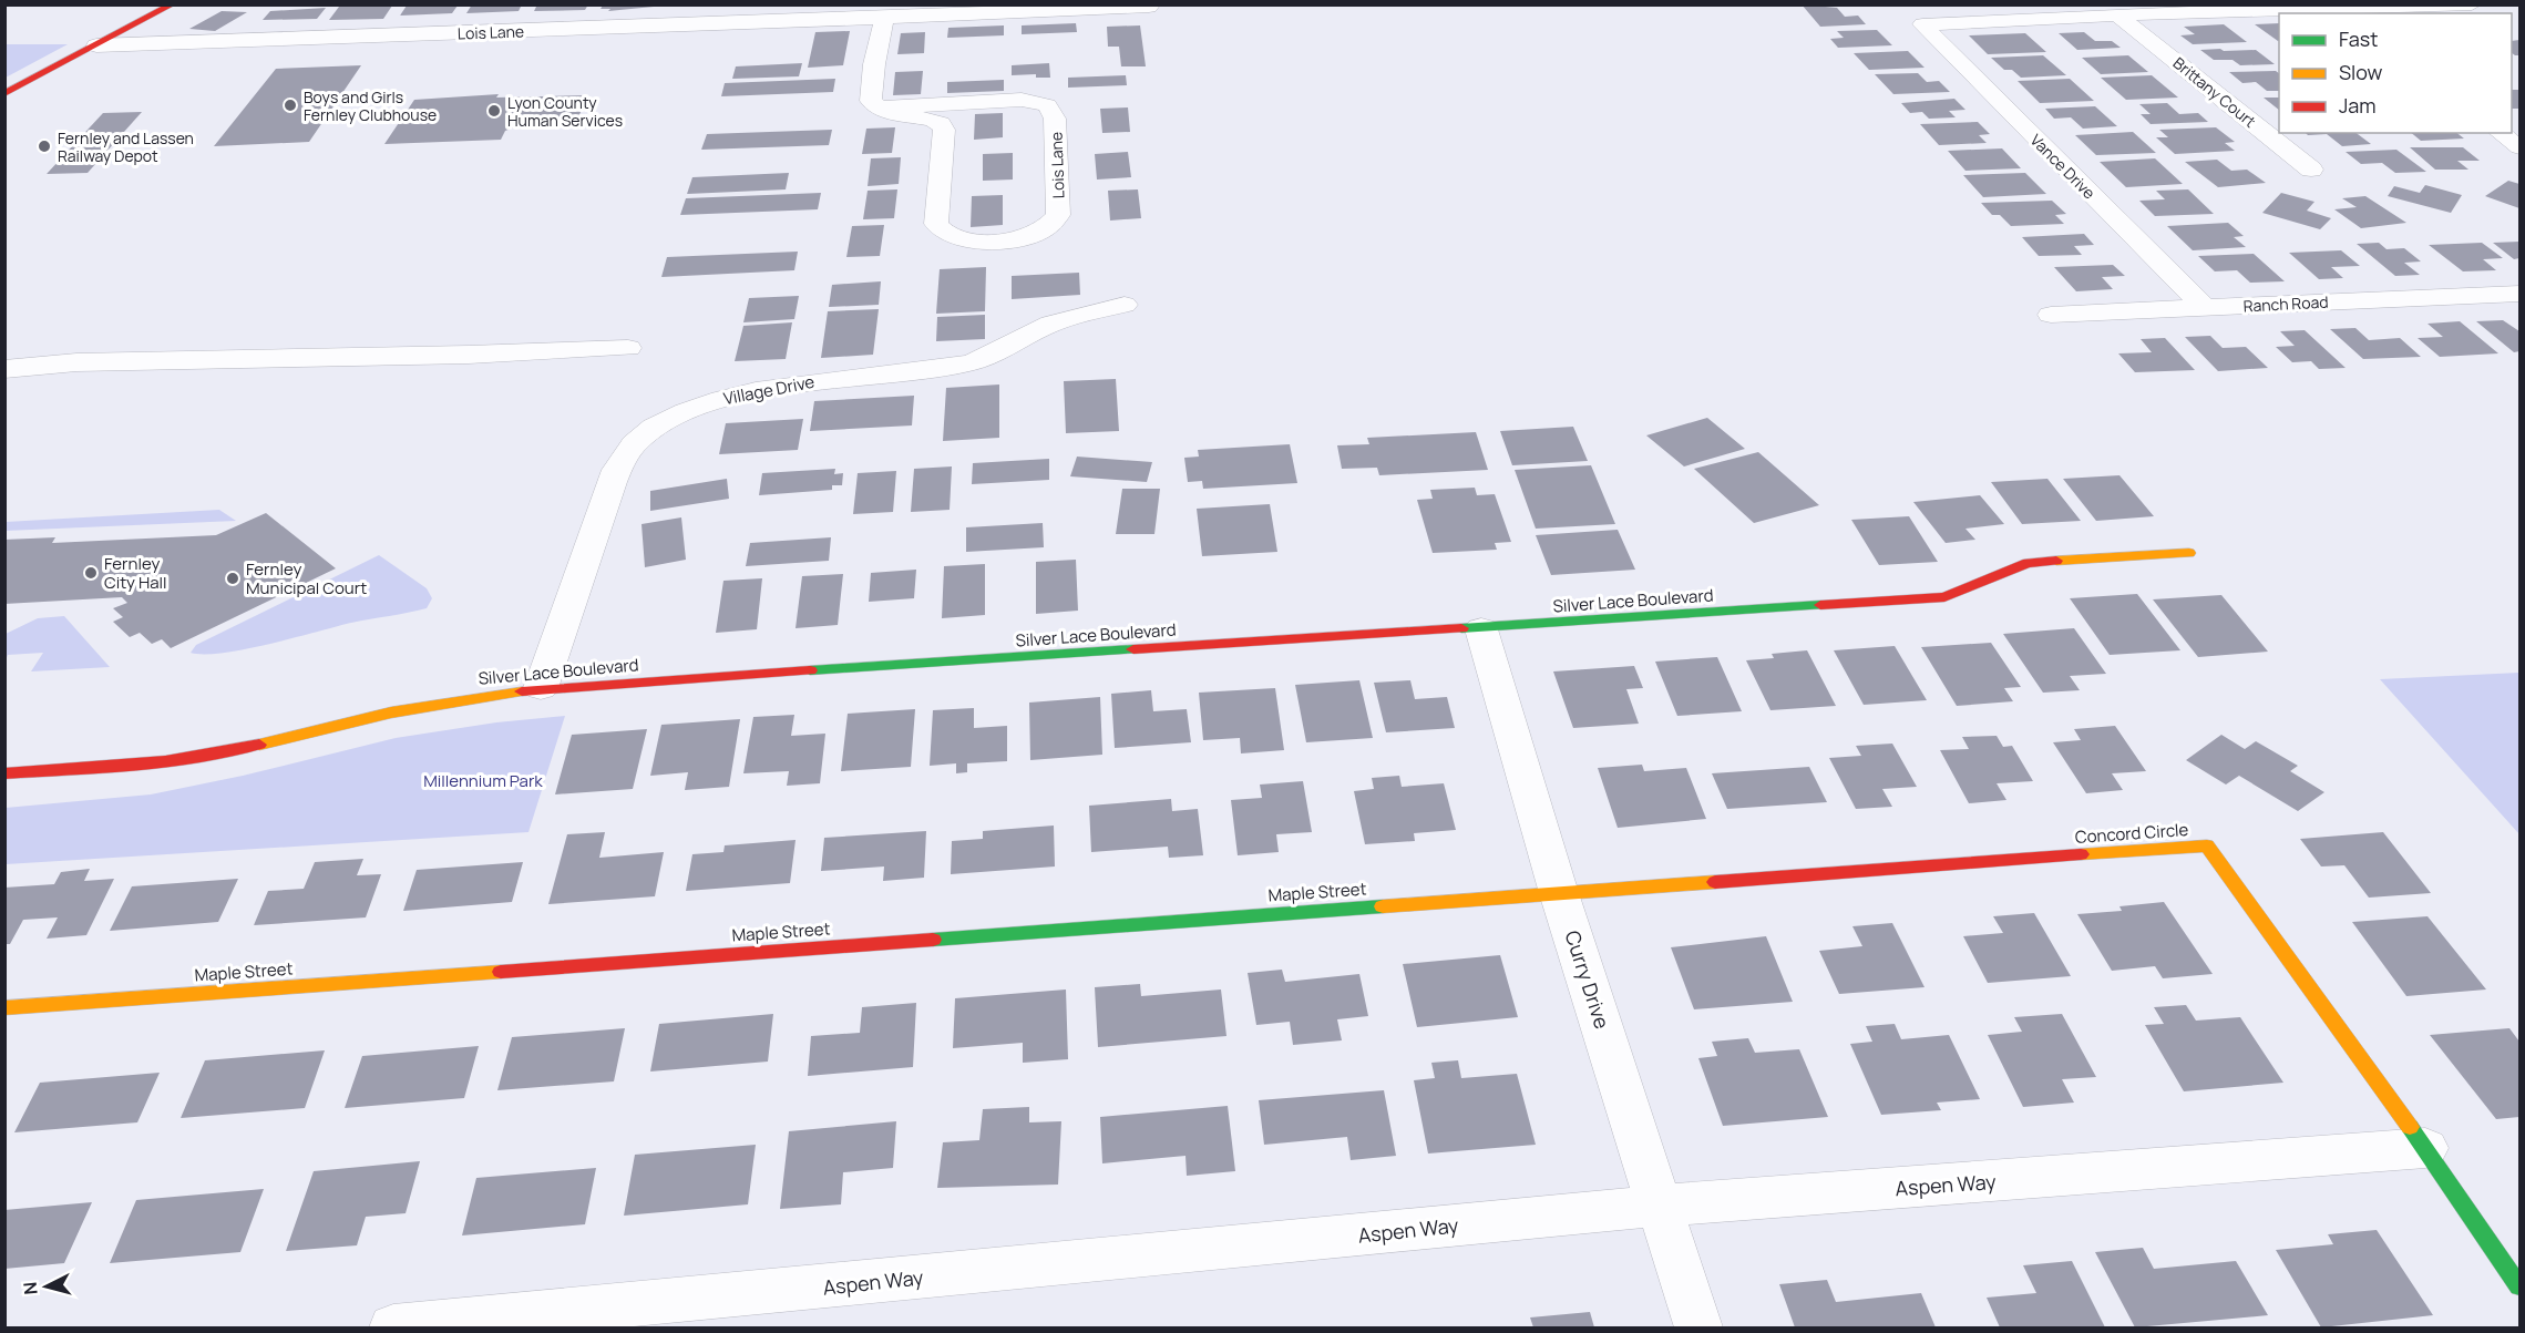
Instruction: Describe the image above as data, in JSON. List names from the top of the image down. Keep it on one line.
{"streets":{"street":["Lois Lane","Brittany Court","Vance Drive","Ranch Road","Village Drive","Silver Lace Boulevard","Concord Circle","Maple Street","Curry Drive","Aspen Way"]},"crossings":[["Brittany Court","Vance Drive"],["Vance Drive","Ranch Road"],["Village Drive","Silver Lace Boulevard"],["Silver Lace Boulevard","Curry Drive"],["Concord Circle","Maple Street"],["Concord Circle","Curry Drive"],["Concord Circle","Aspen Way"],["Maple Street","Curry Drive"],["Curry Drive","Aspen Way"]],"parks":["Millennium Park"],"places":["Boys and Girls Fernley Clubhouse","Lyon County Human Services","Fernley and Lassen Railway Depot","Fernley City Hall","Fernley Municipal Court"],"legend":["Fast","Slow","Jam"],"north":"left"}
